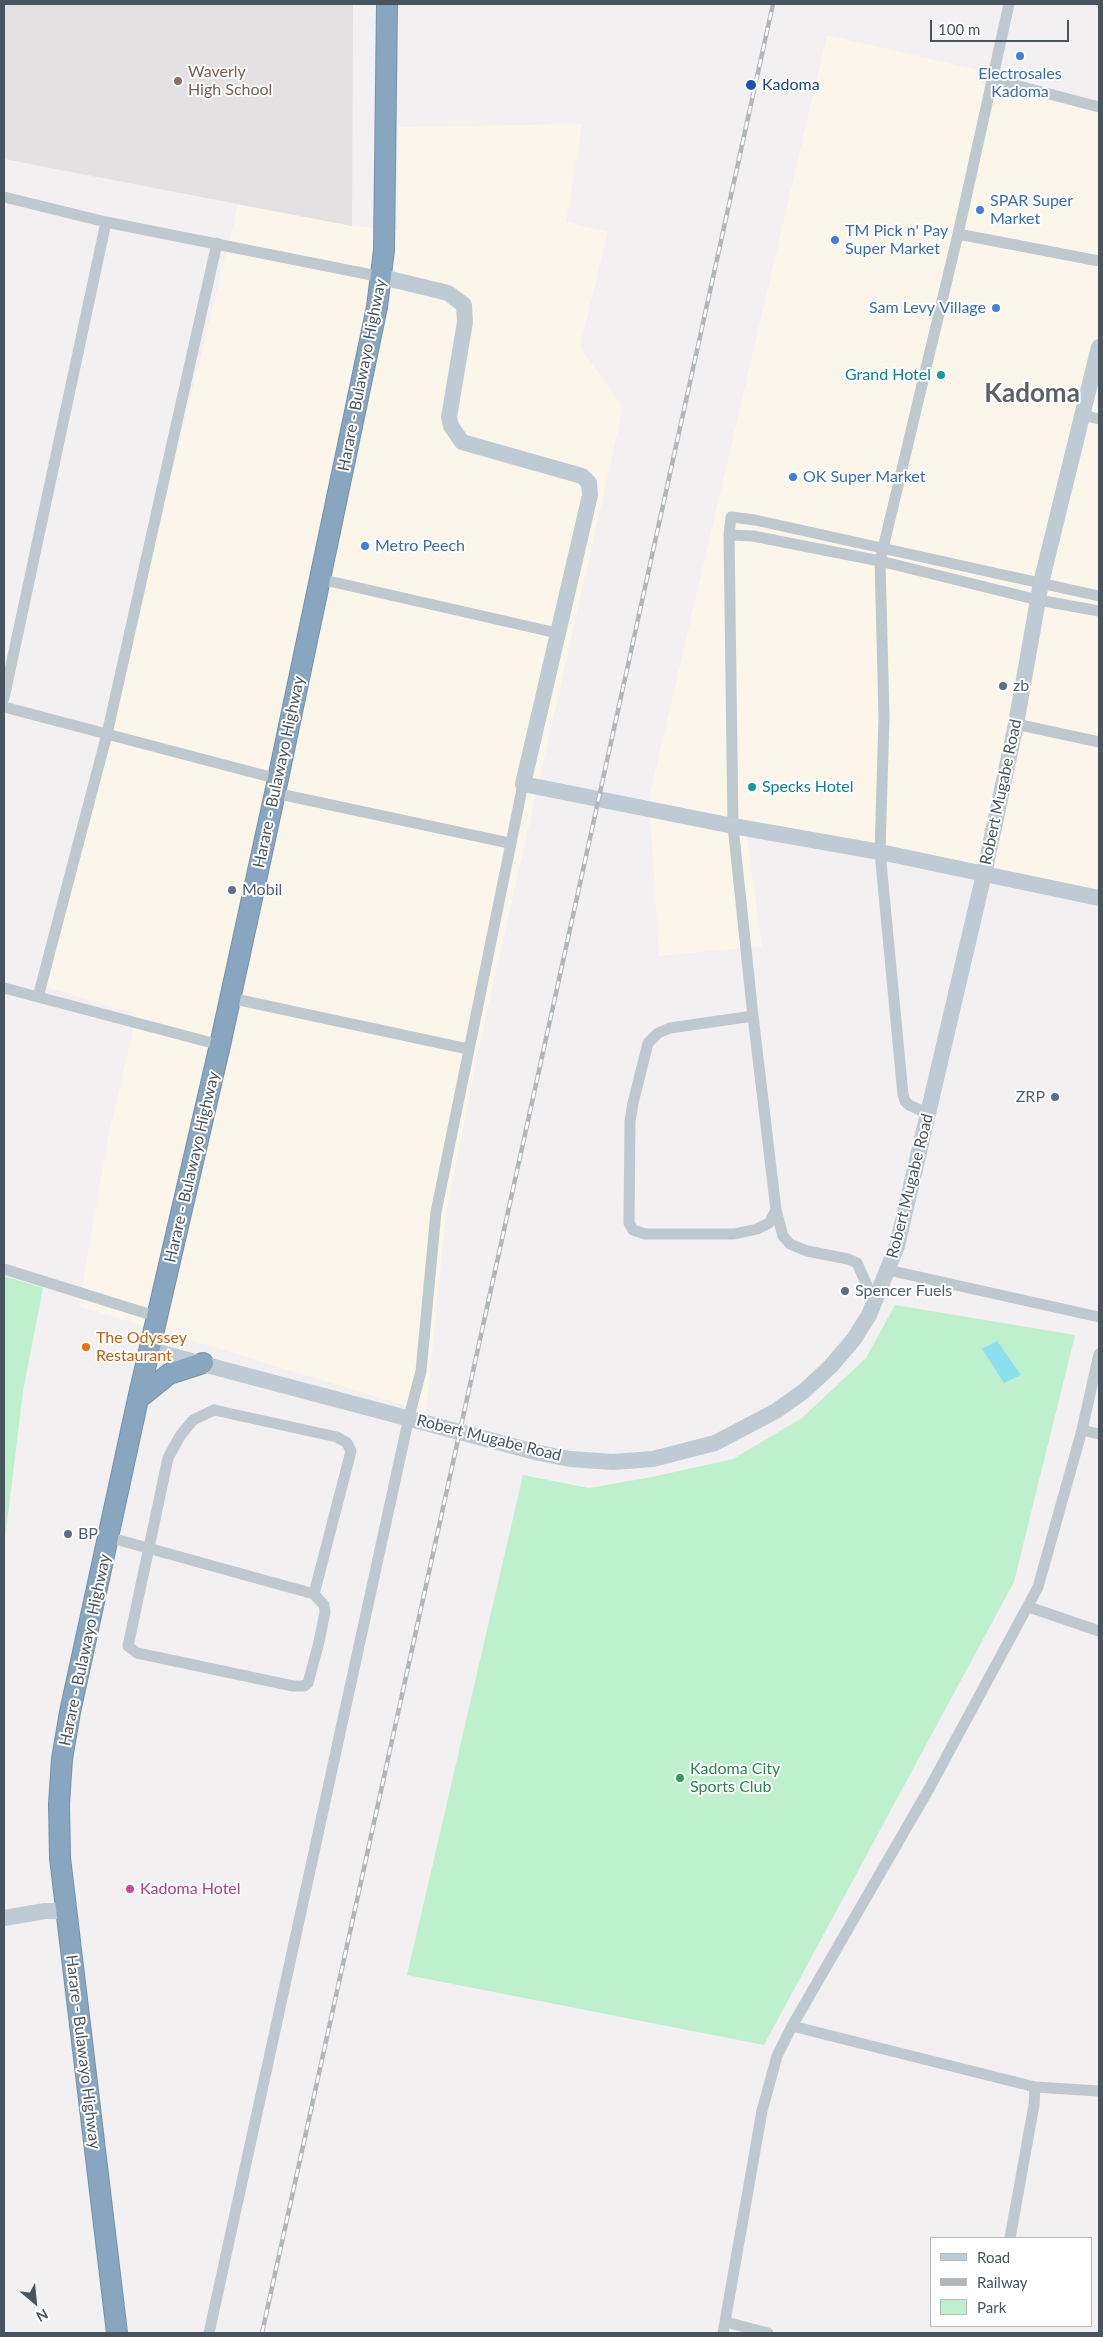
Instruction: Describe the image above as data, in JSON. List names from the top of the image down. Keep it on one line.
{"streets":{"highway":["Harare - Bulawayo Highway"],"street":["Robert Mugabe Road"]},"crossings":[["Harare - Bulawayo Highway","Robert Mugabe Road"]],"districts":["Kadoma"],"places":["Electrosales Kadoma","Waverly High School","Kadoma","SPAR Super Market","TM Pick n' Pay Super Market","Sam Levy Village","Grand Hotel","OK Super Market","Metro Peech","zb","Specks Hotel","Mobil","ZRP","Spencer Fuels","The Odyssey Restaurant","BP","Kadoma City Sports Club","Kadoma Hotel"],"legend":["Road","Railway","Park"],"scale_bar":"100 m","north":"bottom right"}
